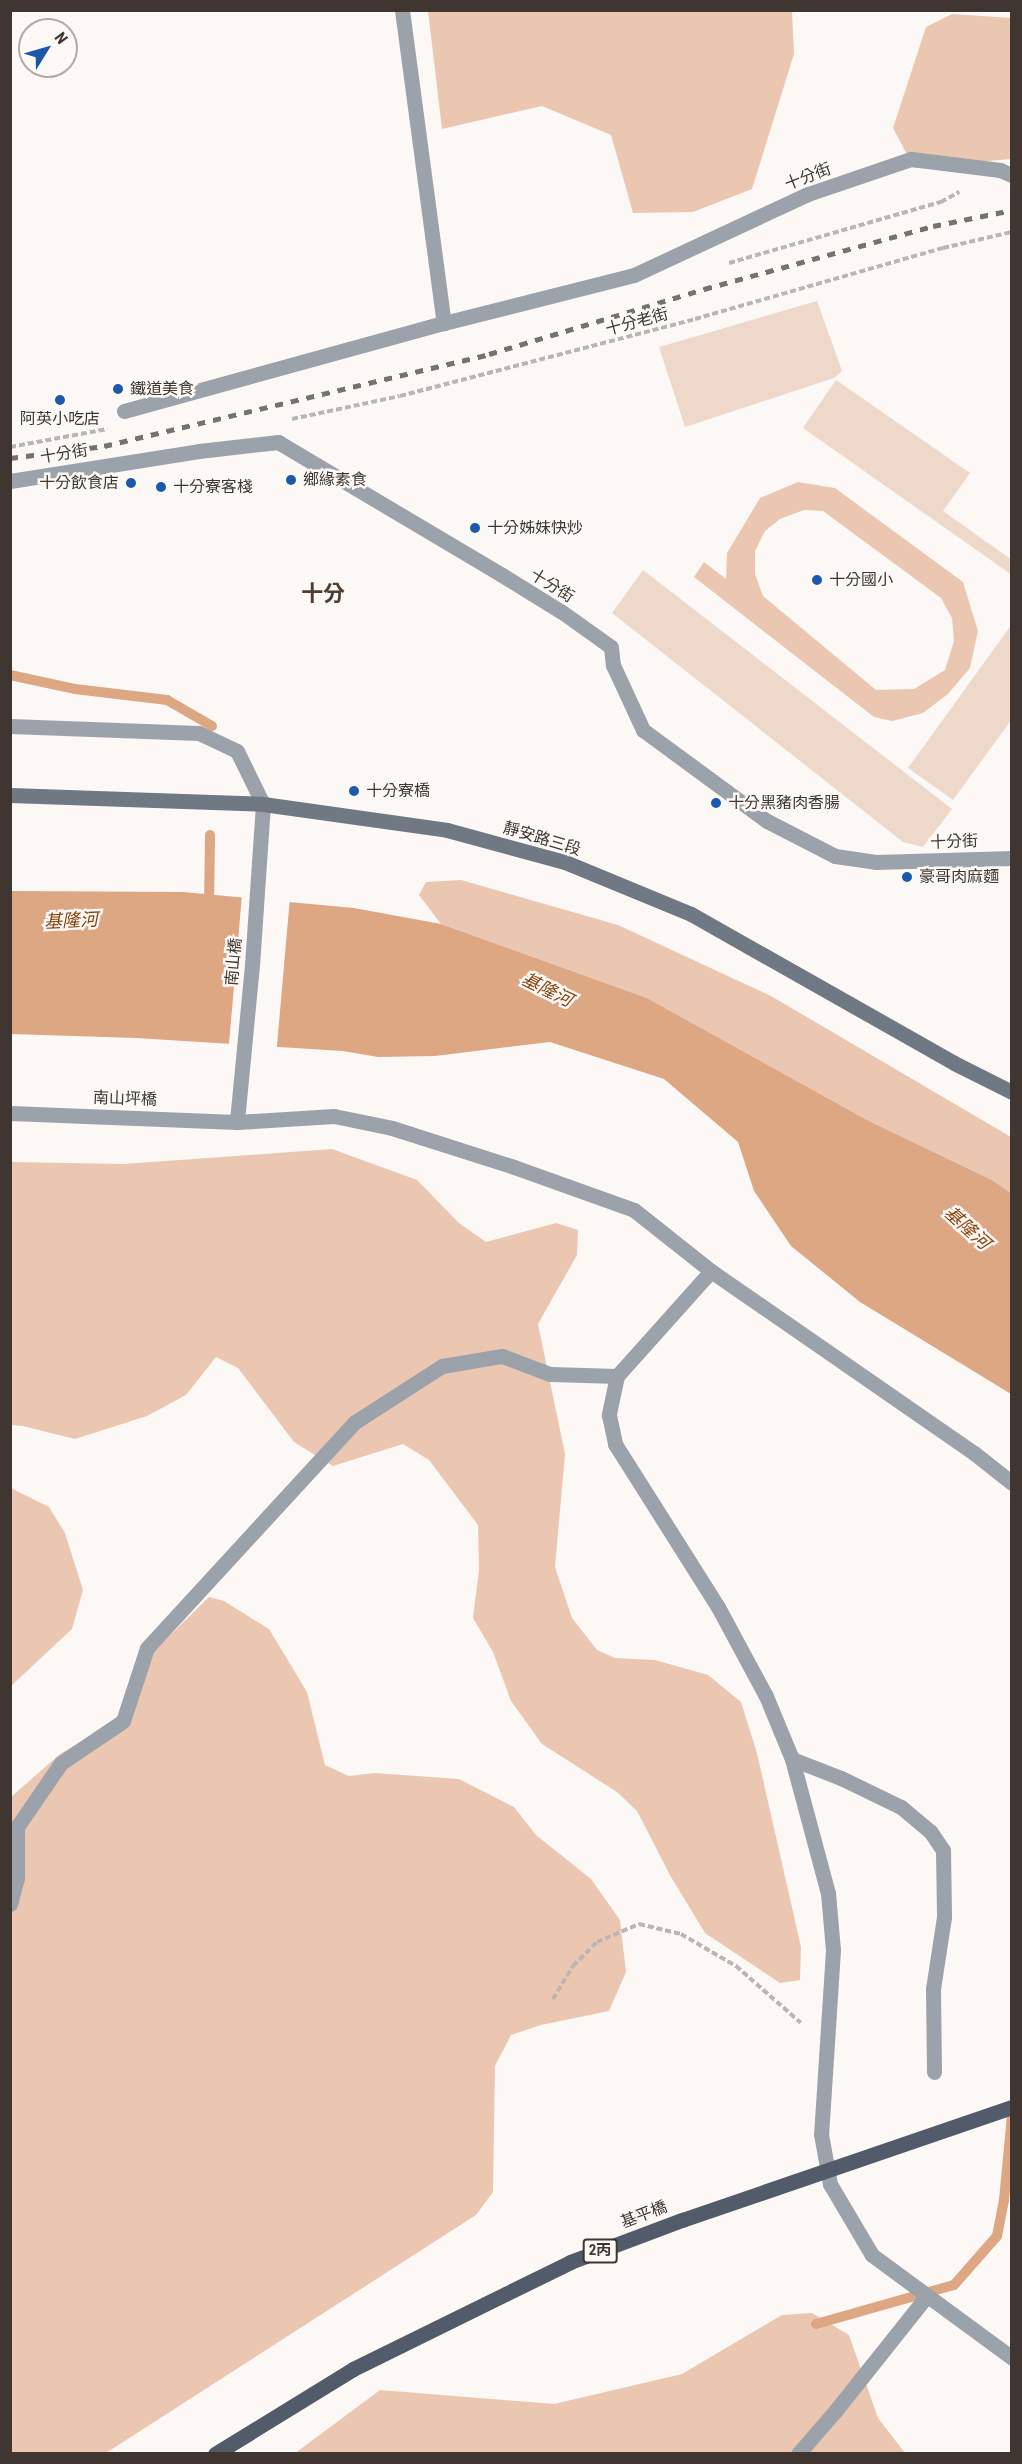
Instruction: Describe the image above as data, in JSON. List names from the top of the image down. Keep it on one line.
{"streets":{"main road":["靜安路三段","基平橋","2丙"],"street":["十分街","南山橋","南山坪橋"],"path":["十分老街"]},"crossings":[["十分街","十分老街"],["靜安路三段","南山橋"],["南山橋","南山坪橋"]],"districts":["十分"],"water":["基隆河"],"places":["鐵道美食","阿英小吃店","鄉緣素食","十分飲食店","十分寮客棧","十分姊妹快炒","十分國小","十分寮橋","十分黑豬肉香腸","豪哥肉麻麵"],"north":"top right"}
